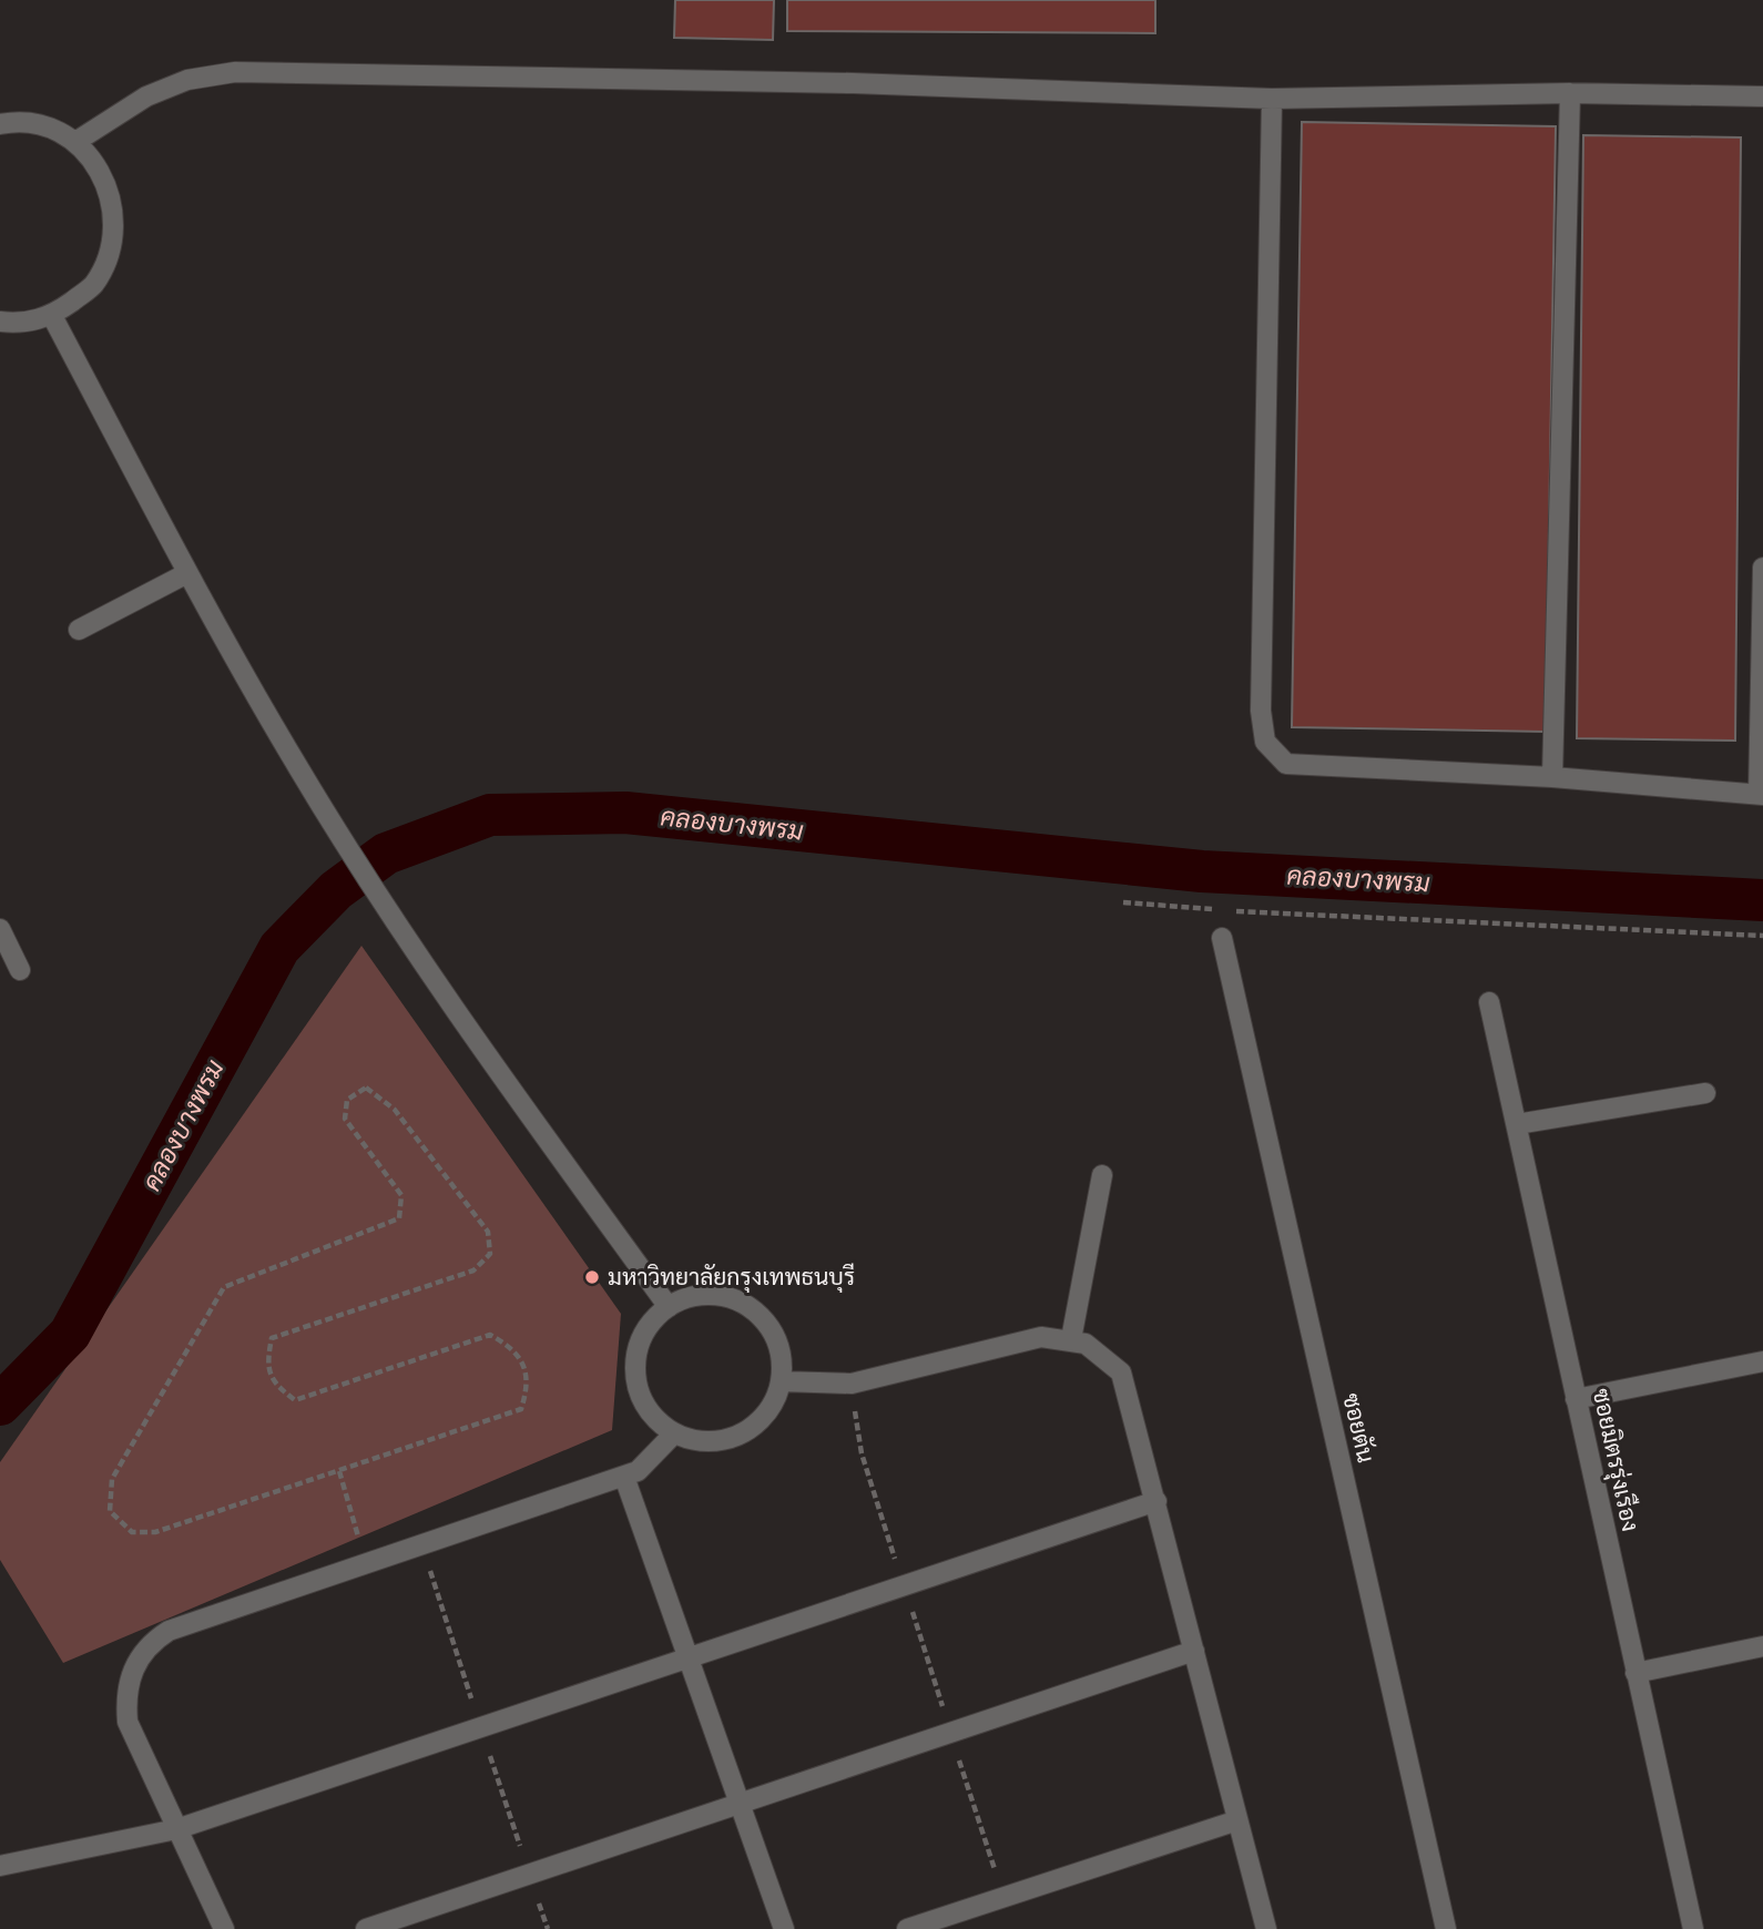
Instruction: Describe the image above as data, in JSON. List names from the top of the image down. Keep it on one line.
{"streets":{"street":["ซอยตัน","ซอยมิตรรุ่งเรือง"]},"water":["คลองบางพรม"],"places":["มหาวิทยาลัยกรุงเทพธนบุรี"]}
